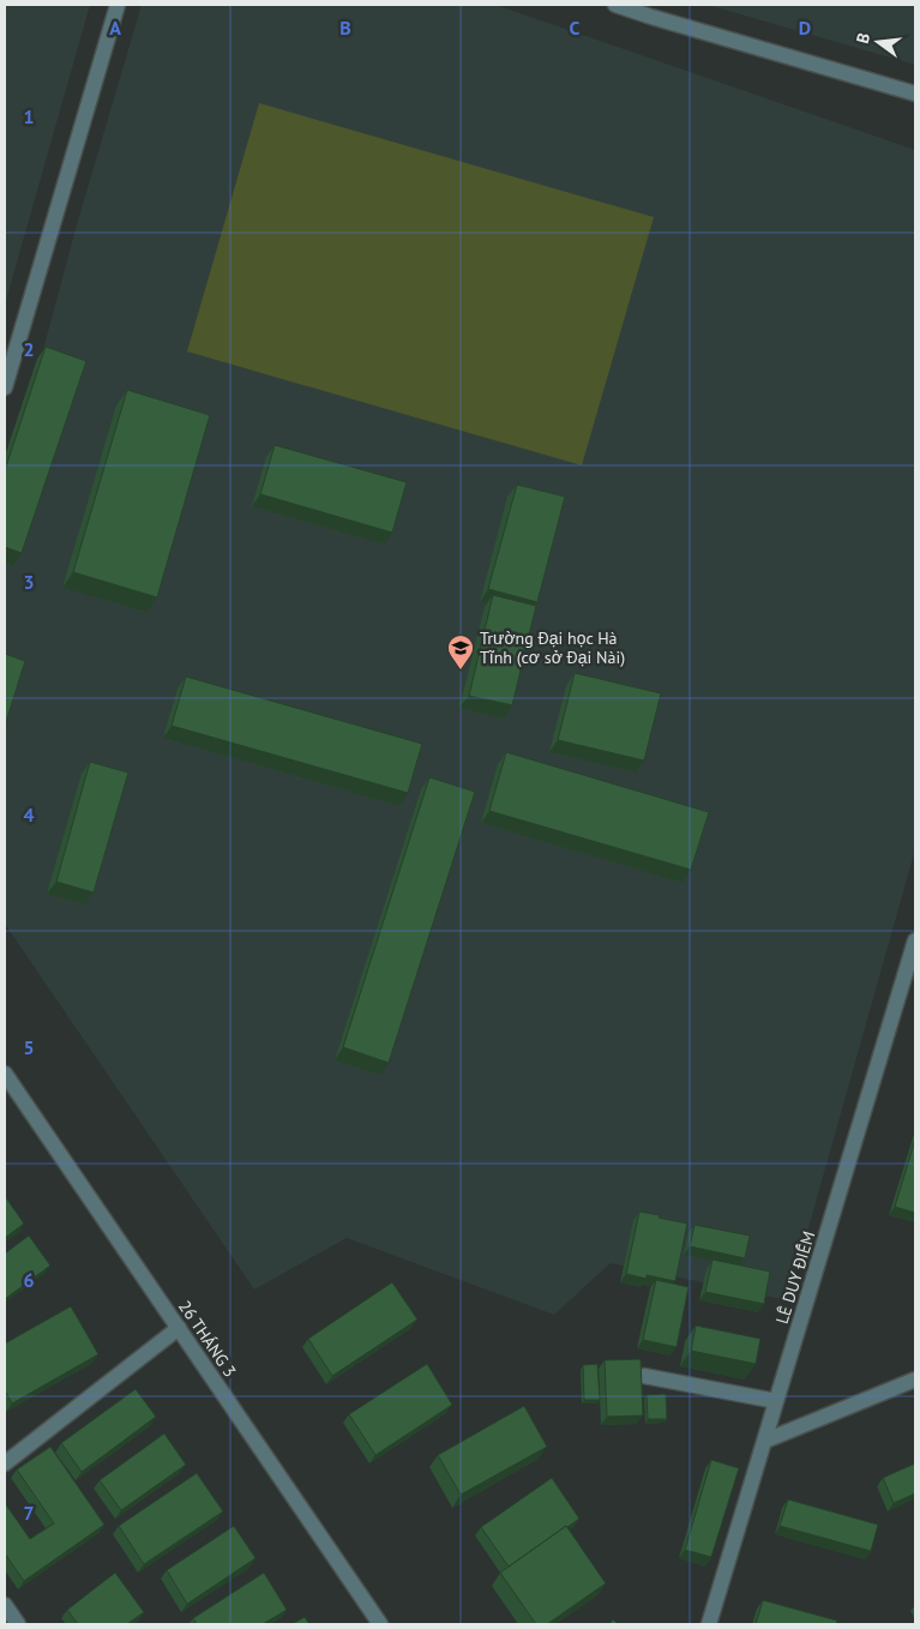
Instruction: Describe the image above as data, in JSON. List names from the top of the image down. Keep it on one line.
{"streets":{"street":["LÊ DUY ĐIẾM","26 THÁNG 3"]},"places":{"school or university":["Trường Đại học Hà Tĩnh (cơ sở Đại Nài)"]},"north":"left","grid":{"columns":["A","B","C","D"],"rows":["1","2","3","4","5","6","7"]}}
